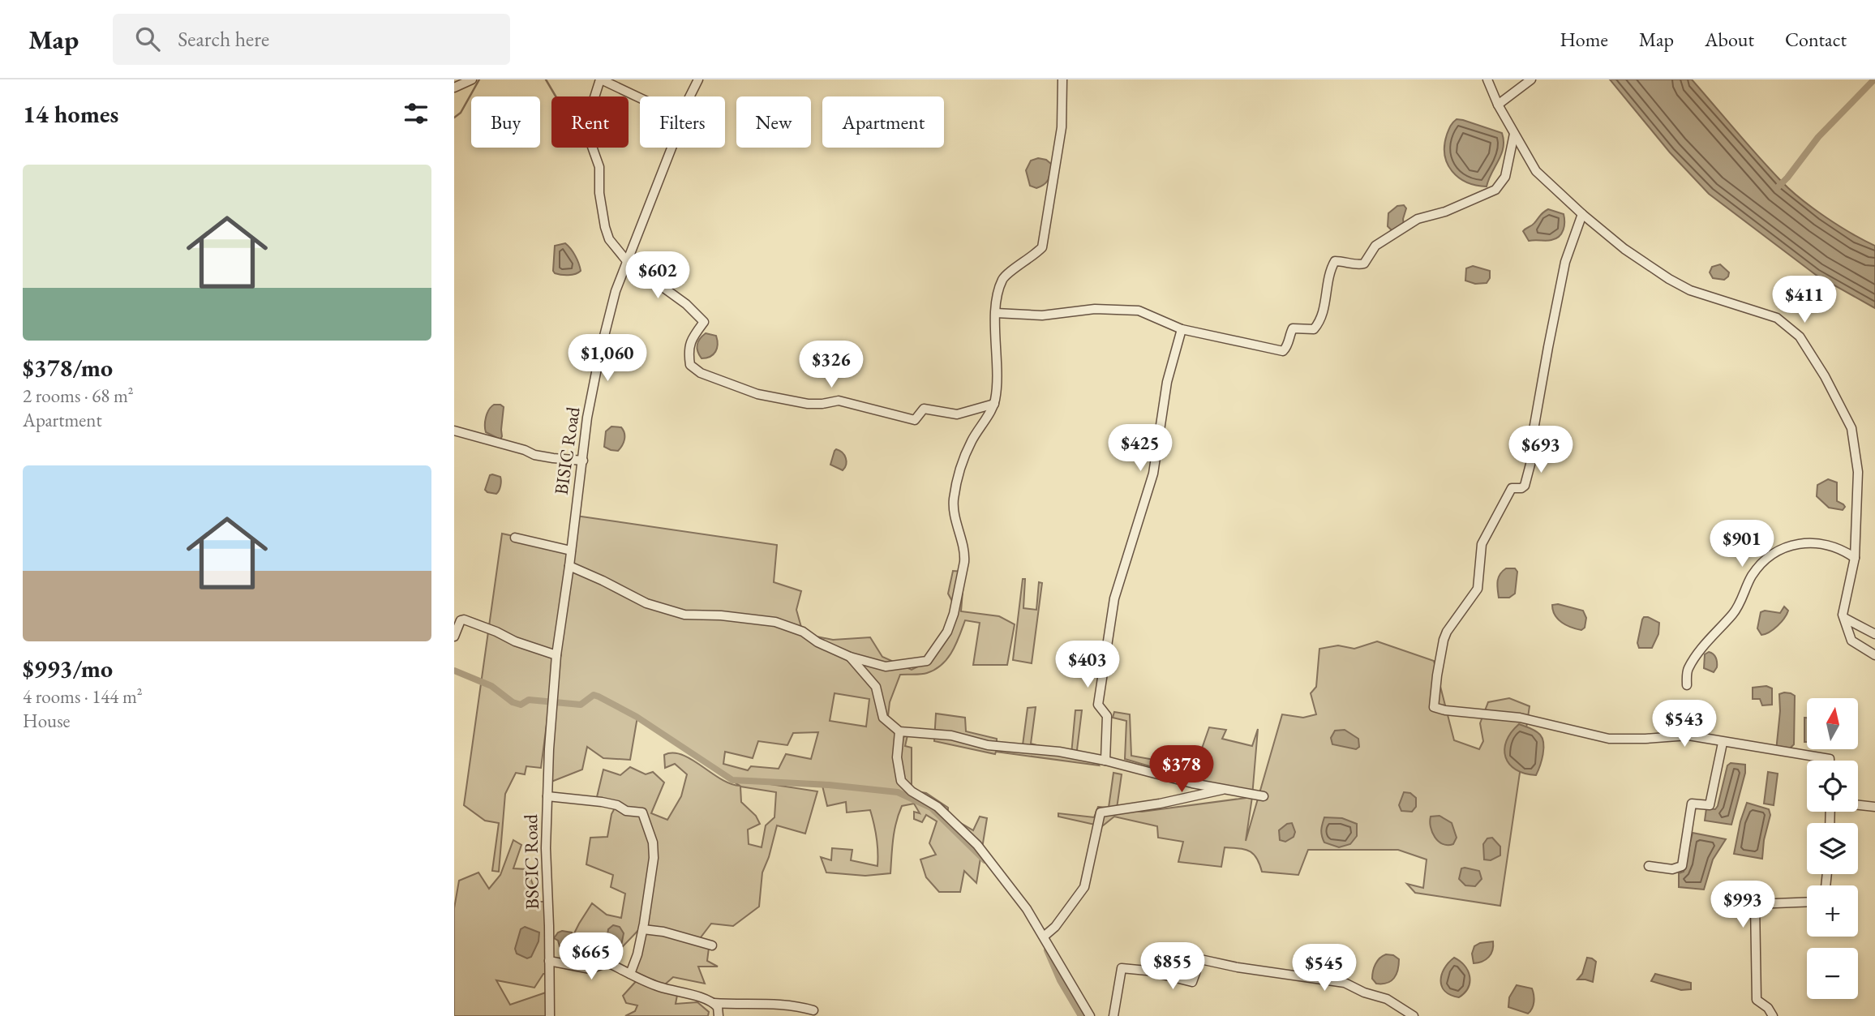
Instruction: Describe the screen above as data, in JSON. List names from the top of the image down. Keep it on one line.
{"streets":{"street":["BISIC Road","BSCIC Road"]},"crossings":[["BISIC Road","BSCIC Road"]],"north":"top","page":{"header":"Map","search":"Search here","nav":["Home","Map","About","Contact"],"heading":"14 homes","chip":["Buy","Rent","Filters","New","Apartment"],"list":[{"name":"$378/mo","note":"2 rooms · 68 m² · Apartment"},{"name":"$993/mo","note":"4 rooms · 144 m² · House"}],"price":["$602","$411","$1,060","$326","$425","$693","$901","$403","$543","$378","$993","$665","$855","$545"],"map_buttons":["+","−"]}}
